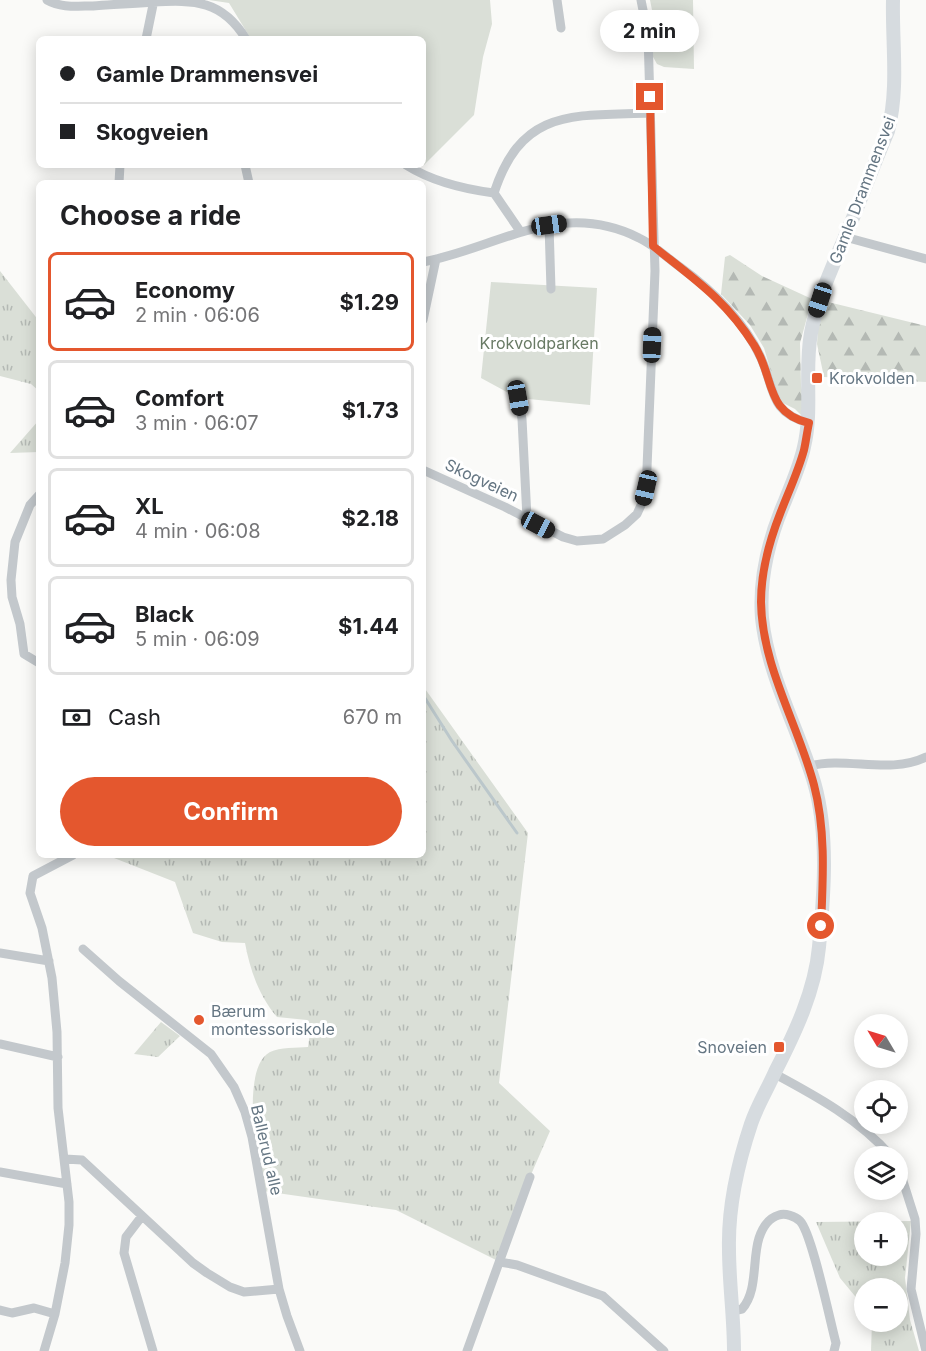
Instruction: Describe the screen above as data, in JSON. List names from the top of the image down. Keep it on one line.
{"streets":{"main road":["Gamle Drammensvei"],"street":["Skogveien","Ballerud alle"]},"parks":["Krokvoldparken"],"places":{"transit":["Krokvolden","Snoveien"],"other":["Bærum montessoriskole"]},"north":"top left","page":{"bubble":"2 min","banner":["Gamle Drammensvei","Skogveien"],"heading":"Choose a ride","list":[{"name":"Economy","note":"2 min · 06:06","value":"$1.29"},{"name":"Comfort","note":"3 min · 06:07","value":"$1.73"},{"name":"XL","note":"4 min · 06:08","value":"$2.18"},{"name":"Black","note":"5 min · 06:09","value":"$1.44"}],"pay":["Cash","670 m"],"buttons":"Confirm","map_buttons":["+","−"]}}
